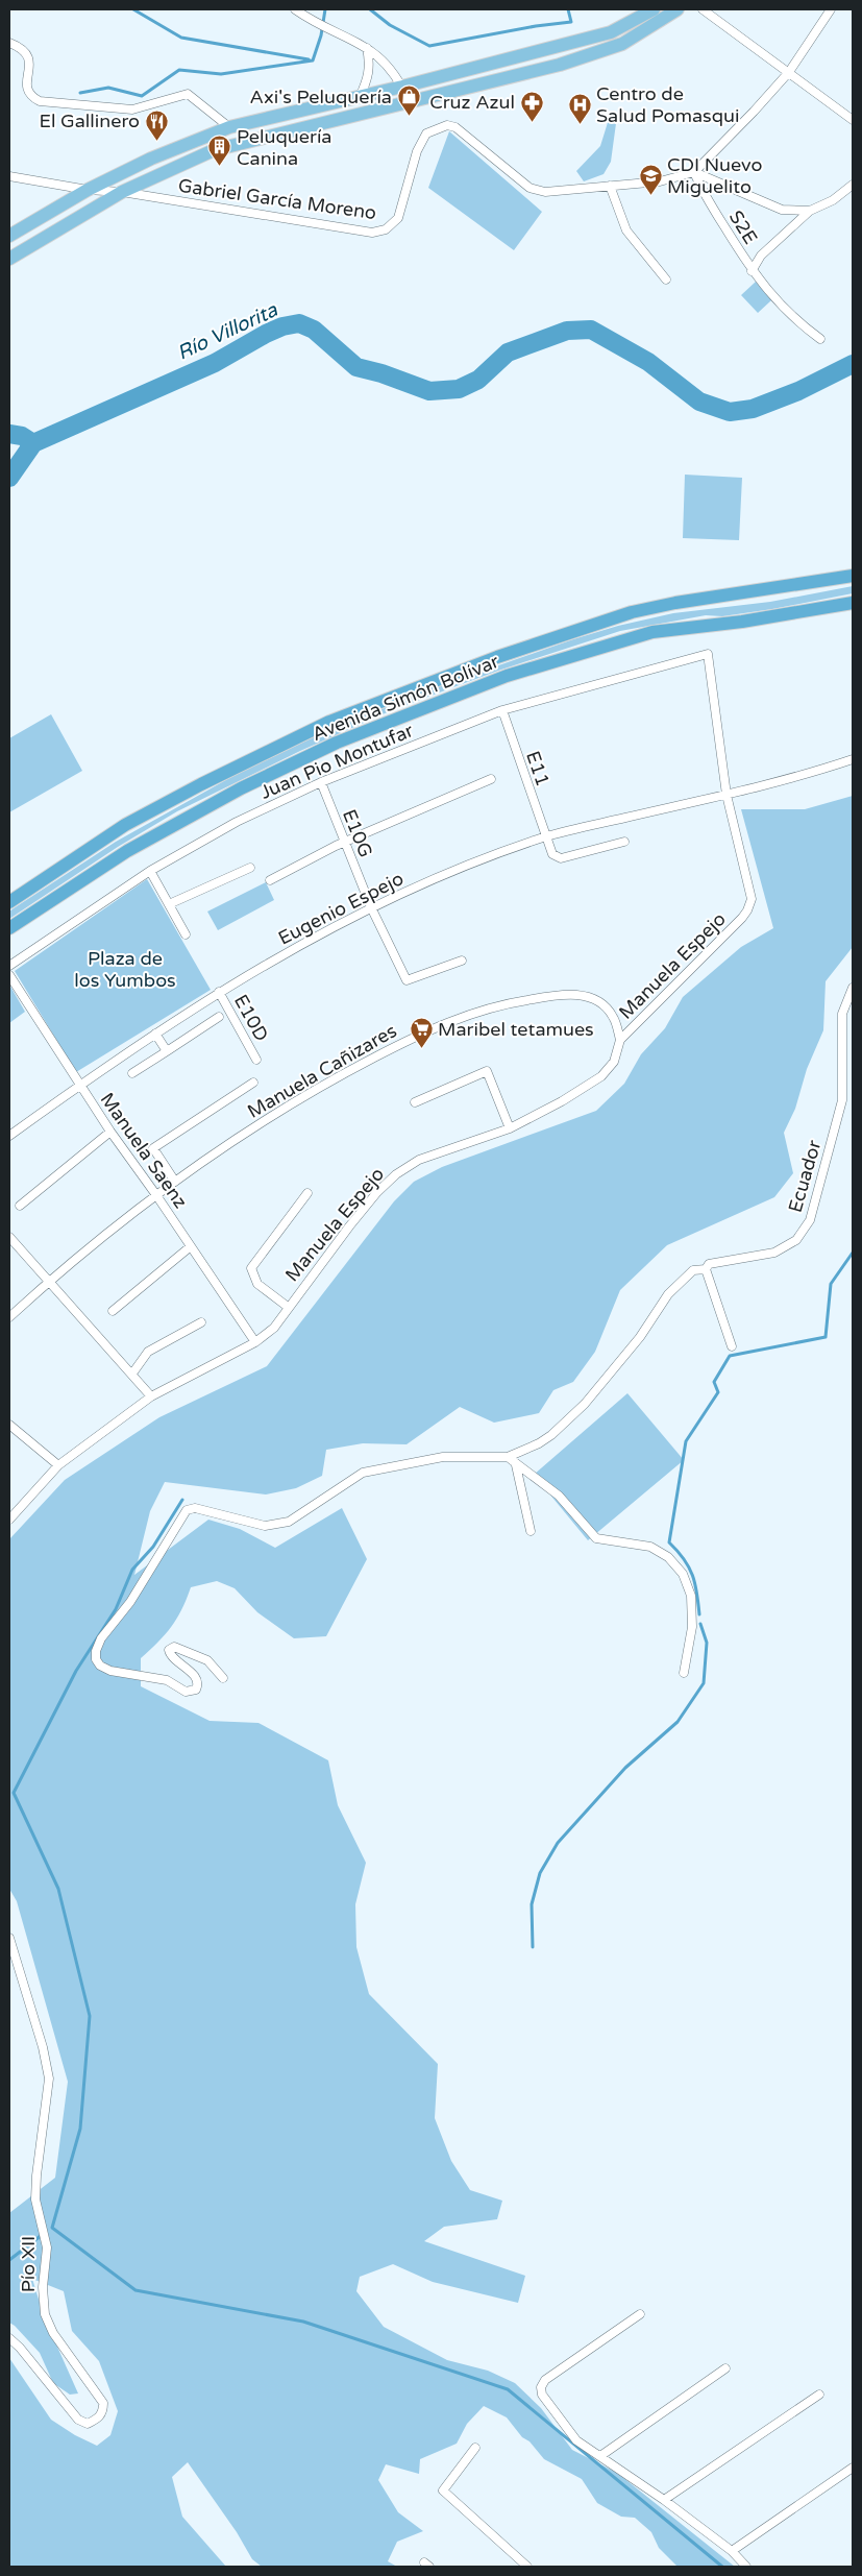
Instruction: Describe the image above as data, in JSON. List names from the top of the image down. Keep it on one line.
{"streets":{"highway":["Avenida Simón Bolívar"],"street":["Gabriel García Moreno","S2E","Juan Pio Montufar","E11","E10G","Eugenio Espejo","Manuela Espejo","E10D","Manuela Cañizares","Manuela Saenz","Ecuador","Pío XII"]},"crossings":[["Gabriel García Moreno","S2E"],["Juan Pio Montufar","E11"],["Juan Pio Montufar","E10G"],["Juan Pio Montufar","Manuela Espejo"],["E11","Eugenio Espejo"],["E10G","Eugenio Espejo"],["Eugenio Espejo","Manuela Espejo"],["Eugenio Espejo","E10D"],["Eugenio Espejo","Manuela Saenz"],["Manuela Espejo","Manuela Cañizares"],["Manuela Espejo","Manuela Saenz"],["Manuela Cañizares","Manuela Saenz"]],"water":["Río Villorita"],"parks":["Plaza de los Yumbos"],"places":{"shop":["Axi's Peluquería"],"pharmacy":["Cruz Azul"],"hospital":["Centro de Salud Pomasqui"],"restaurant":["El Gallinero"],"building":["Peluquería Canina"],"school or university":["CDI Nuevo Miguelito"],"supermarket":["Maribel tetamues"]}}
